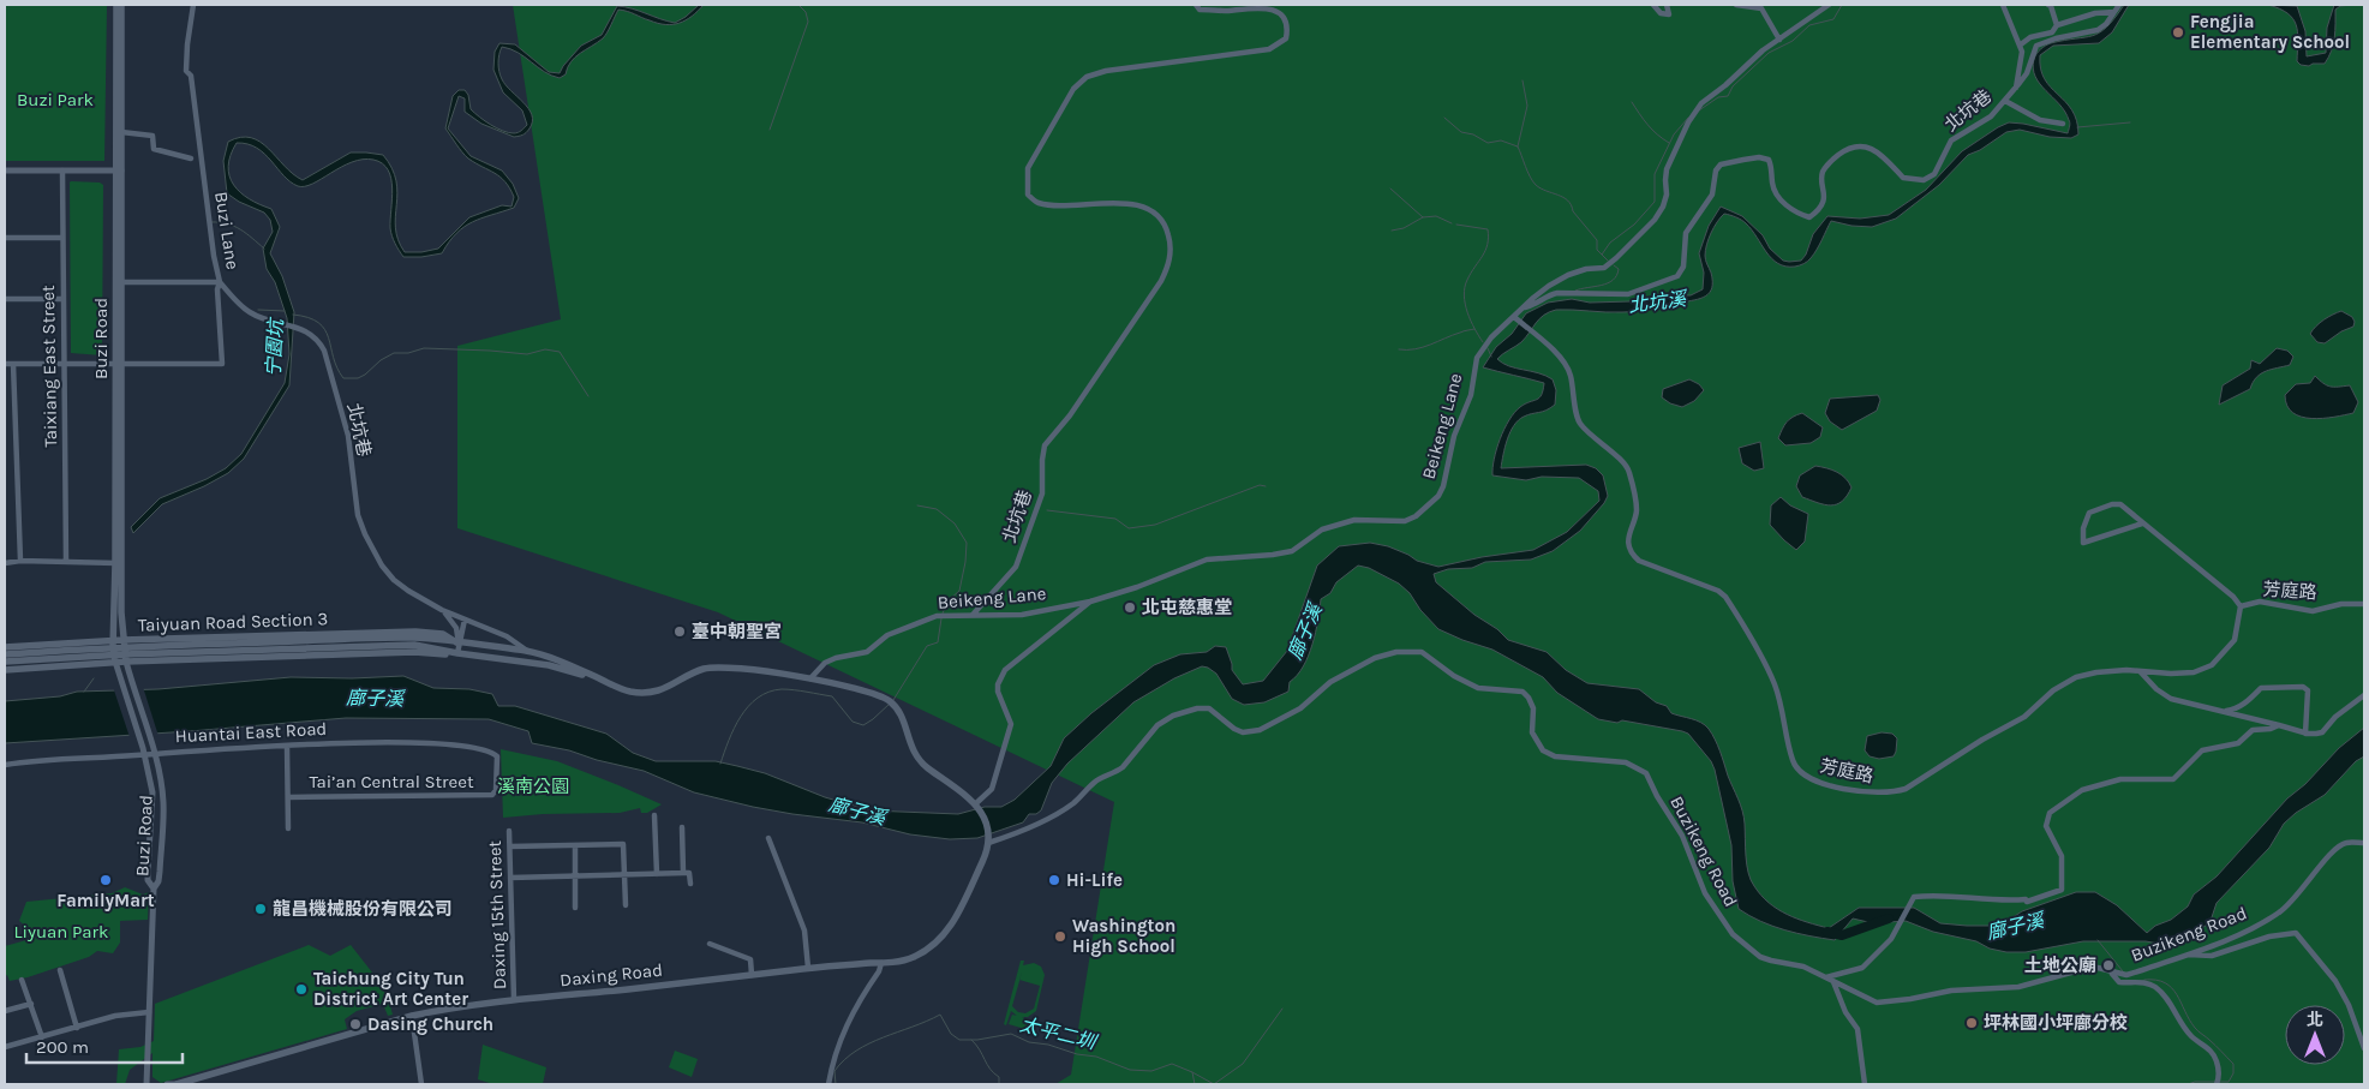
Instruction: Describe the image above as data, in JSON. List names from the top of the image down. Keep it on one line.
{"streets":{"main road":["Buzi Road","Taiyuan Road Section 3","Daxing Road"],"street":["北坑巷","Buzi Lane","Taixiang East Street","Beikeng Lane","芳庭路","Huantai East Road","Tai’an Central Street","Buzikeng Road","Daxing 15th Street"]},"crossings":[["北坑巷","Buzi Lane"],["北坑巷","Beikeng Lane"],["Buzi Lane","Buzi Road"],["Buzi Road","Taiyuan Road Section 3"],["Buzi Road","Huantai East Road"],["Beikeng Lane","芳庭路"],["Beikeng Lane","Taiyuan Road Section 3"],["Huantai East Road","Tai’an Central Street"],["Buzikeng Road","Daxing Road"],["Daxing 15th Street","Daxing Road"]],"water":["北坑溪","宁園坑","廍子溪","太平二圳"],"parks":["Buzi Park","溪南公園","Liyuan Park"],"places":["Fengjia Elementary School","北屯慈惠堂","臺中朝聖宮","FamilyMart","Hi-Life","龍昌機械股份有限公司","Washington High School","土地公廟","Taichung City Tun District Art Center","坪林國小坪廍分校","Dasing Church"],"scale_bar":"200 m","north":"top"}
